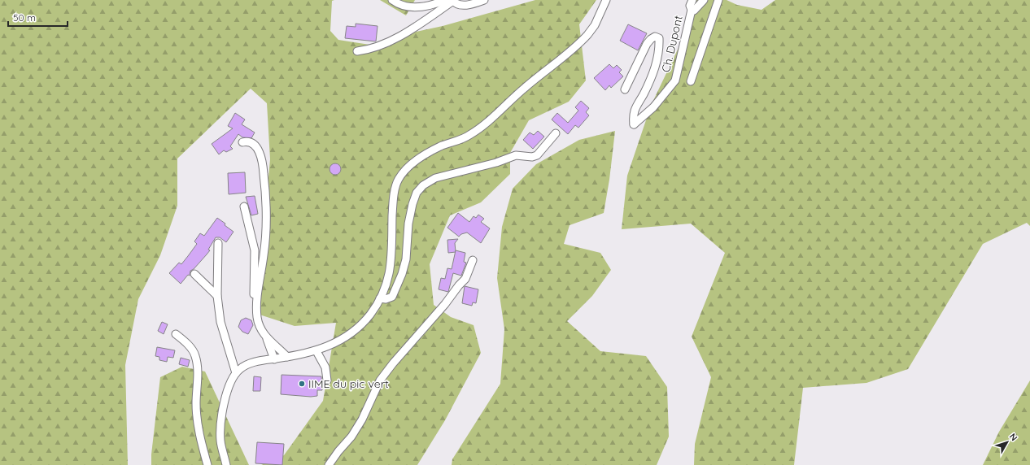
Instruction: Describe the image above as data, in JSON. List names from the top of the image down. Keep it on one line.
{"streets":{"street":["Ch. Dupont"]},"places":["IIME du pic vert"],"scale_bar":"50 m","north":"top right"}
